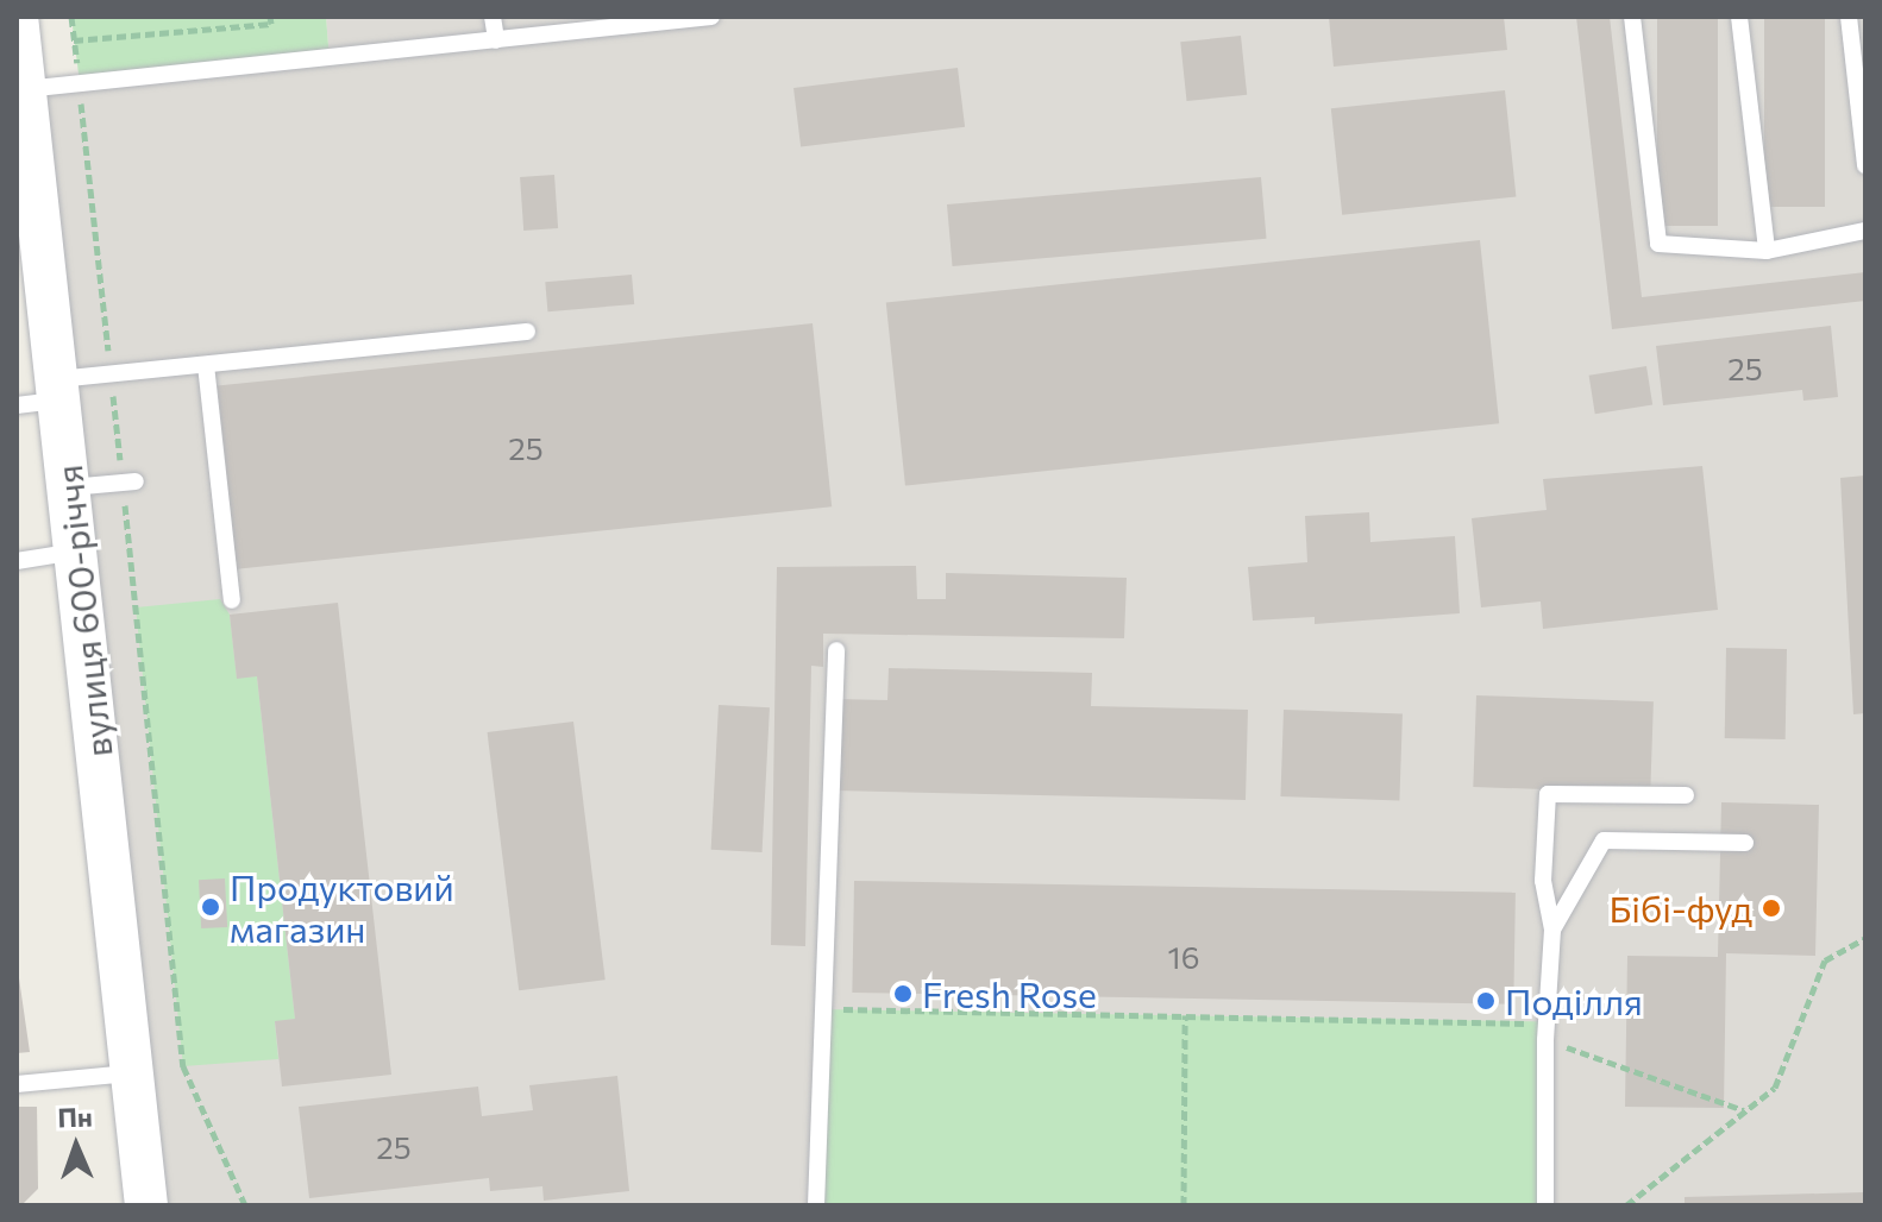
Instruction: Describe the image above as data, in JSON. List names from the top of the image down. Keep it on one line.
{"streets":{"street":["вулиця 600-річчя"]},"places":["Продуктовий магазин","Бібі-фуд","Fresh Rose","Поділля"],"house_numbers":["25","25","16","25"],"north":"top"}
